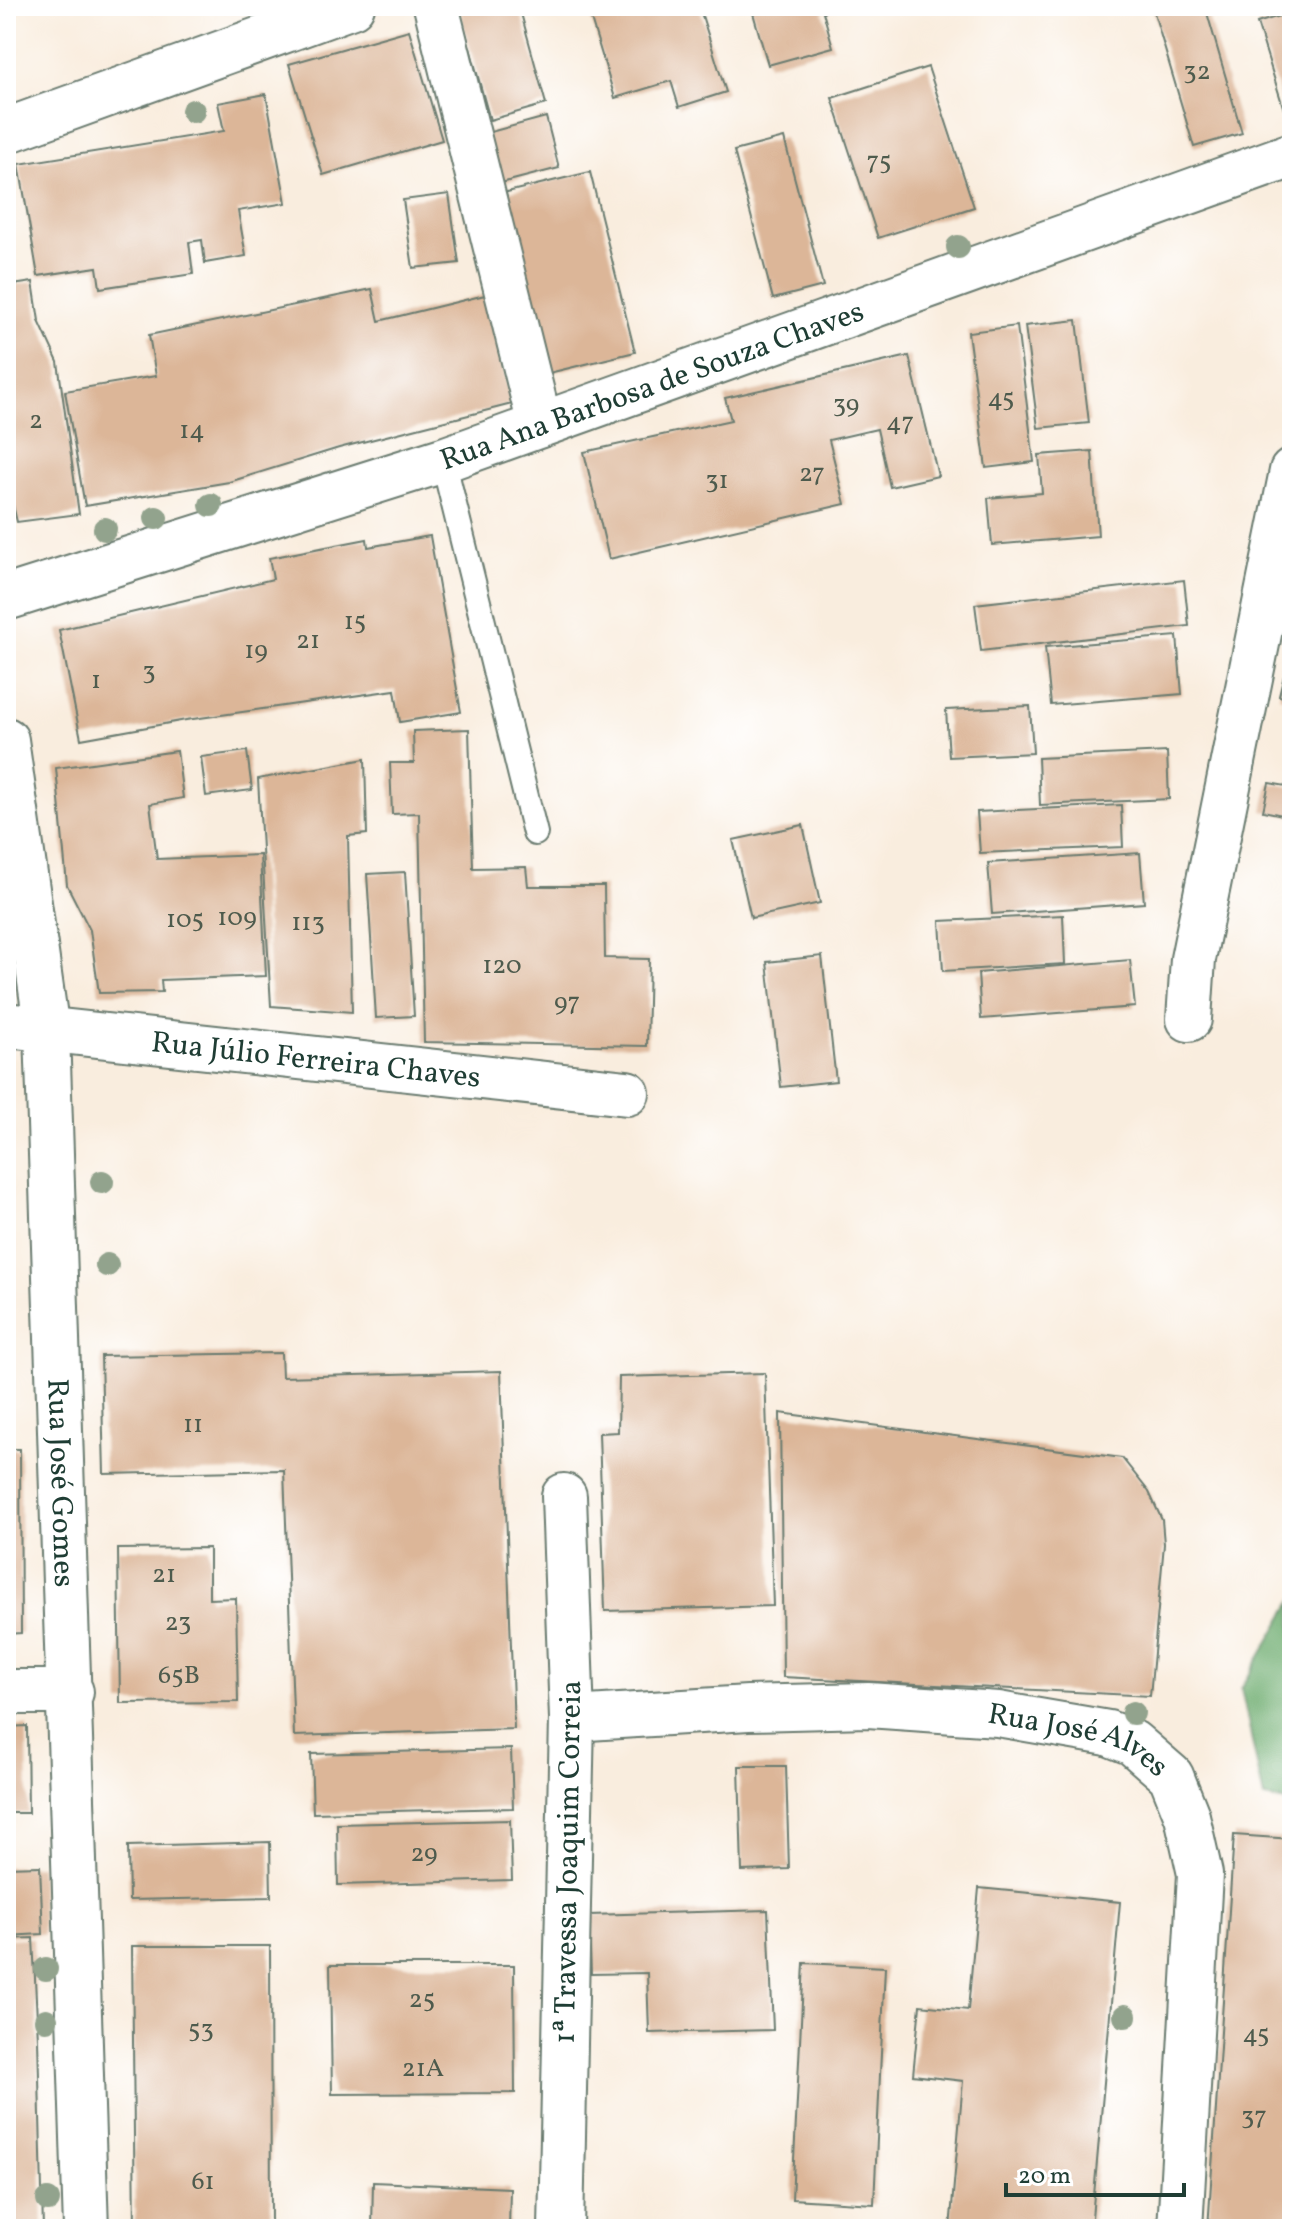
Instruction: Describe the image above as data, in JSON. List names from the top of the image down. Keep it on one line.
{"streets":{"street":["Rua Ana Barbosa de Souza Chaves","Rua Júlio Ferreira Chaves","Rua José Gomes","Rua José Alves","1ª Travessa Joaquim Correia"]},"crossings":[["Rua Júlio Ferreira Chaves","Rua José Gomes"],["Rua José Alves","1ª Travessa Joaquim Correia"]],"house_numbers":["32","75","45","39","2","47","14","27","31","15","21","19","3","1","109","105","113","120","97","11","21","23","65B","29","25","53","45","21A","37","61"],"scale_bar":"20 m"}
